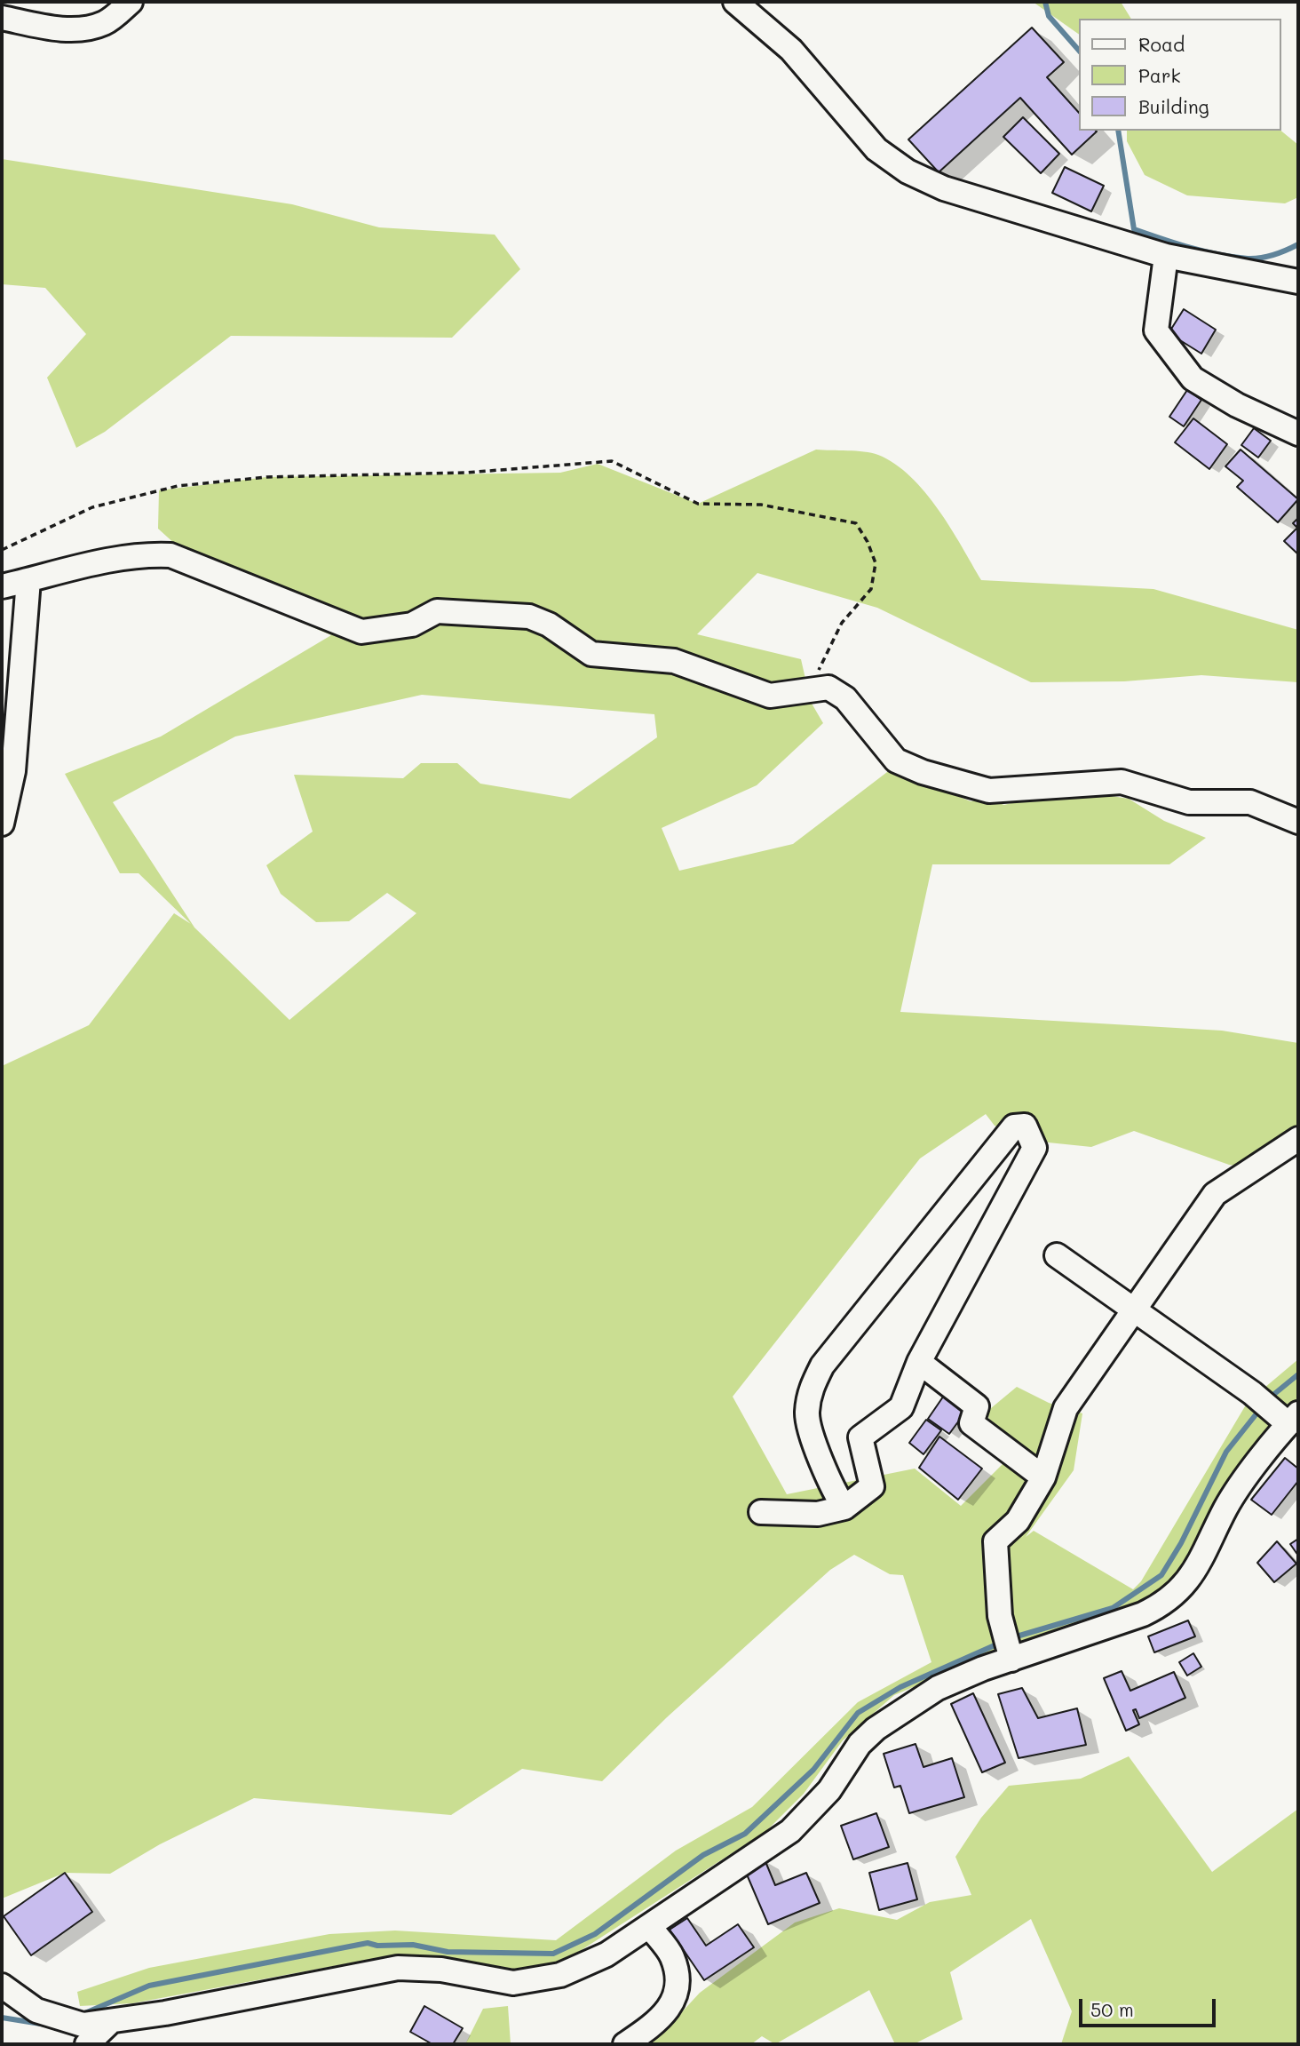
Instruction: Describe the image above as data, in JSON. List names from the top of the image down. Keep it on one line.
{"legend":["Road","Park","Building"],"scale_bar":"50 m"}
